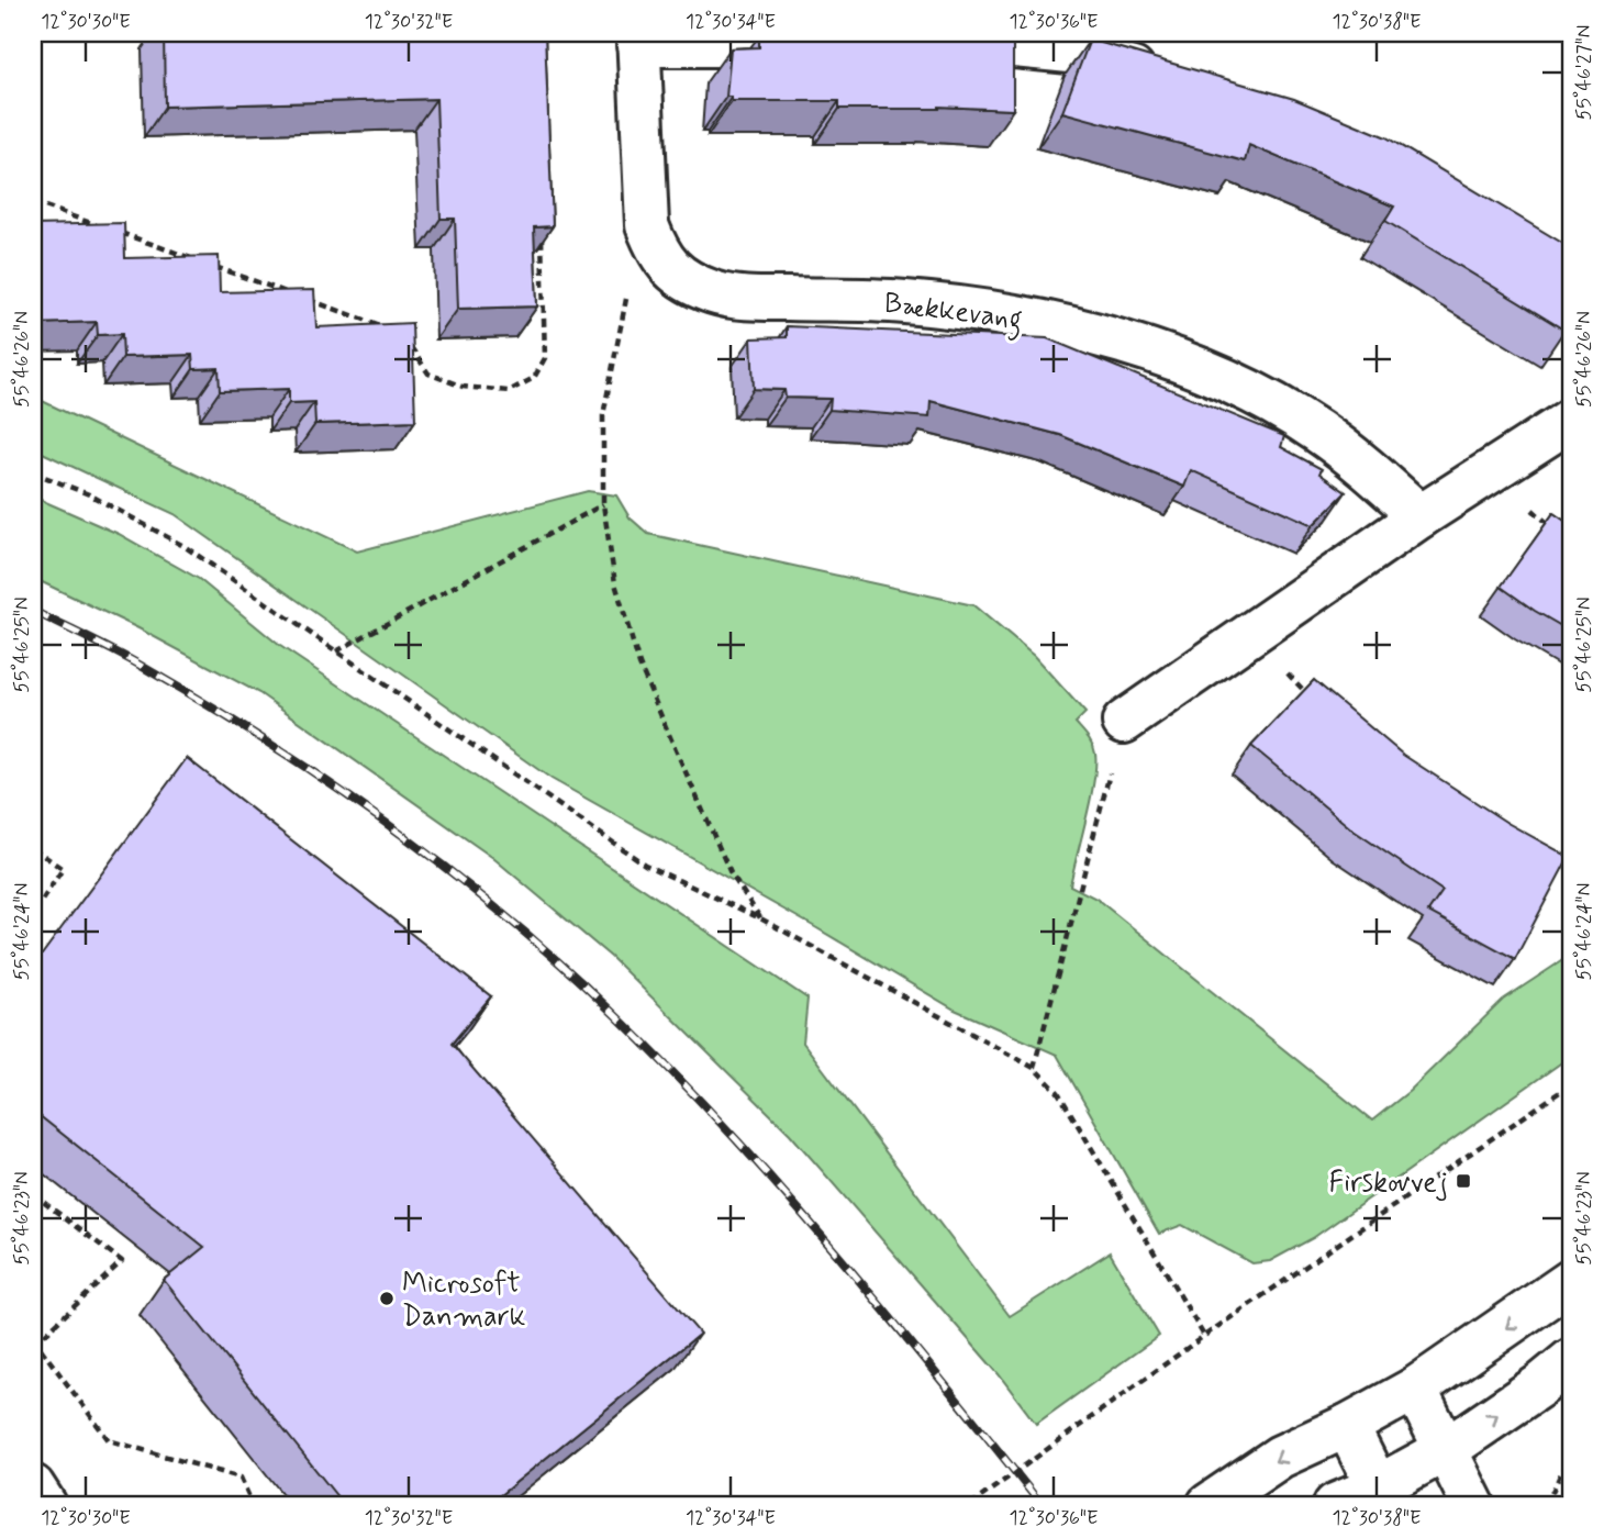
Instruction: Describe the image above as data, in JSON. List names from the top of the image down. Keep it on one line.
{"streets":{"street":["Bækkevang"]},"places":{"transit":["Firskovvej"],"other":["Microsoft Danmark"]},"coordinates":["12°30'30\"E","12°30'32\"E","12°30'34\"E","12°30'36\"E","12°30'38\"E","55°46'27\"N","55°46'26\"N","55°46'25\"N","55°46'24\"N","55°46'23\"N"]}
